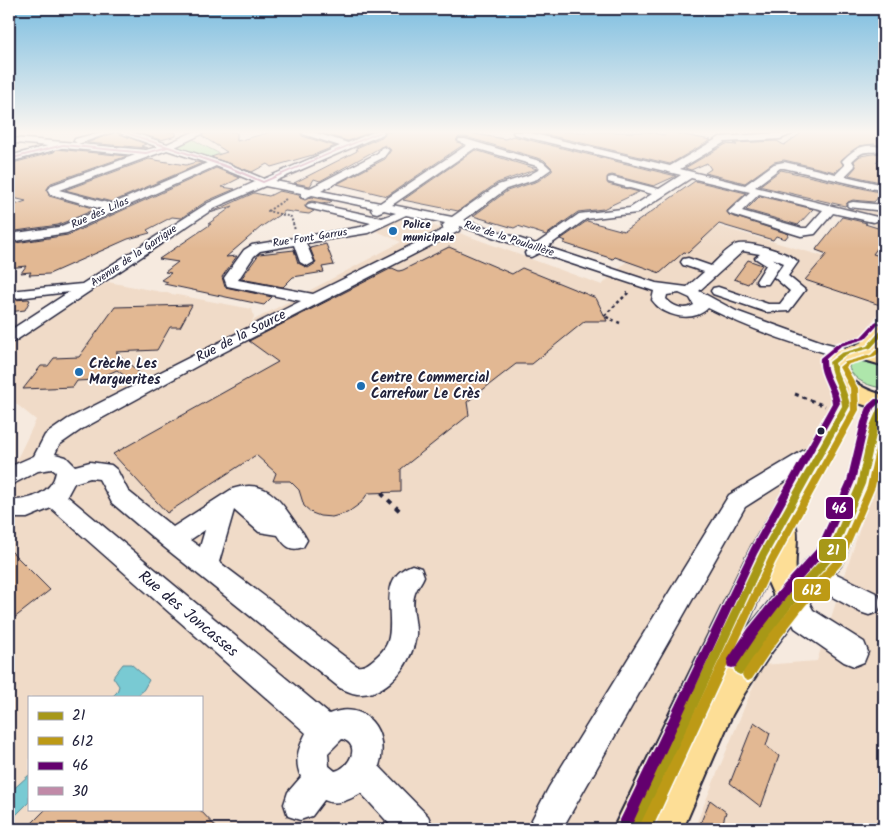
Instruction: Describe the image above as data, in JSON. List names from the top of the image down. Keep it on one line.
{"streets":{"street":["Rue des Lilas","Rue Font Garrus","Rue de la Poulaillère","Avenue de la Garrigue","Rue de la Source","Rue des Joncasses"]},"crossings":[["Rue Font Garrus","Rue de la Poulaillère"],["Rue Font Garrus","Rue de la Source"],["Rue de la Poulaillère","Avenue de la Garrigue"],["Rue de la Poulaillère","Rue de la Source"],["Rue de la Source","Rue des Joncasses"]],"places":["Police municipale","Crèche Les Marguerites","Centre Commercial Carrefour Le Crès"],"lines":["transit line 30","transit line 46","transit line 21","transit line 612"],"legend":["21","612","46","30"]}
